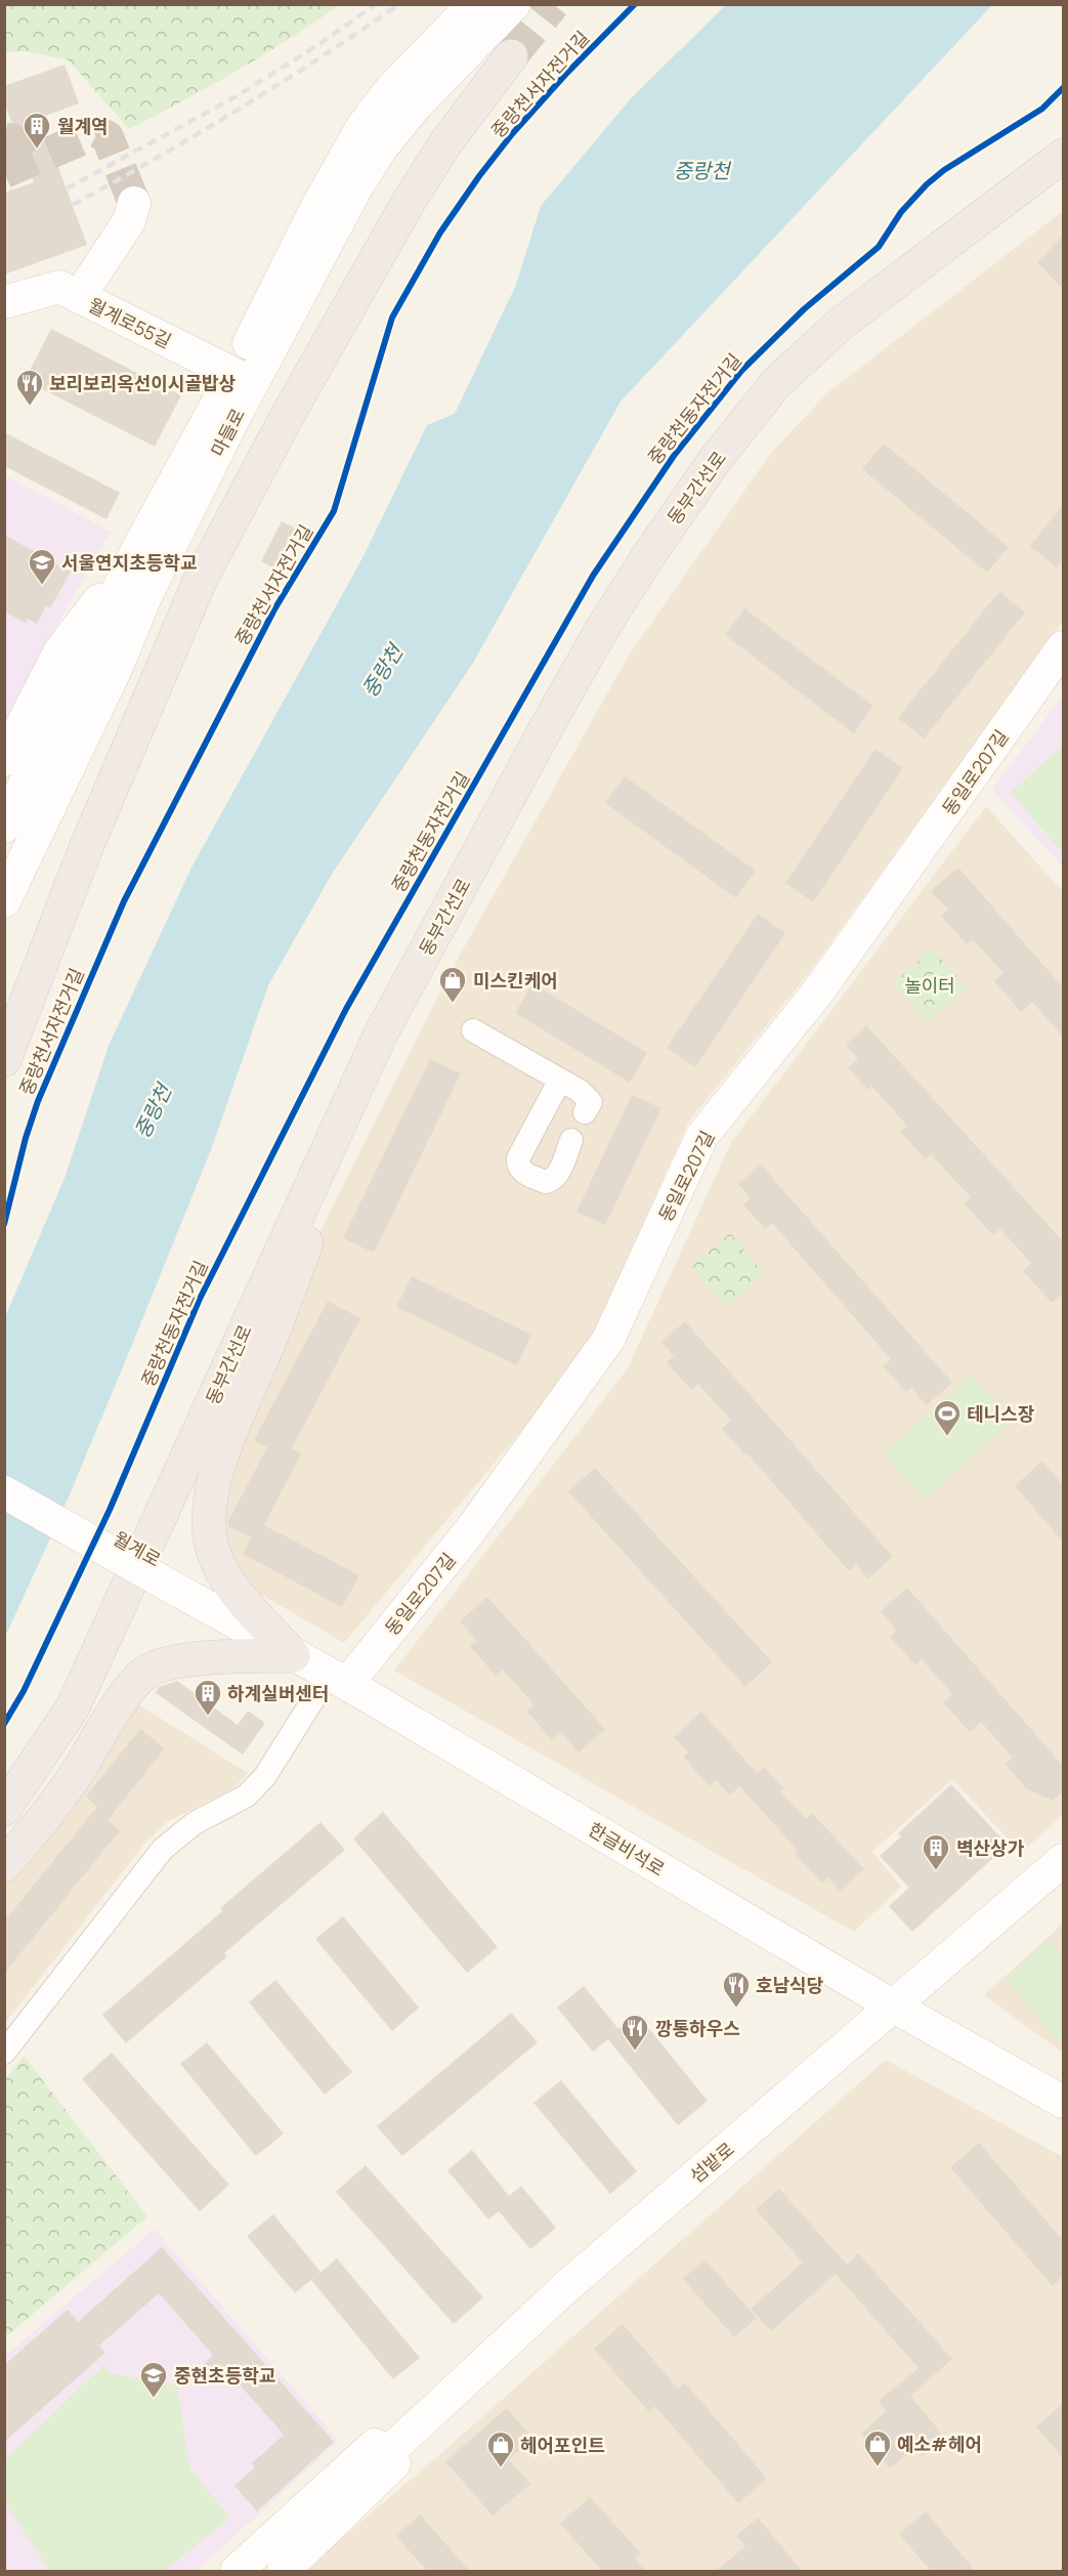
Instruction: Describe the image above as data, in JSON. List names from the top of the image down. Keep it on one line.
{"streets":{"highway":["동부간선로"],"main road":["월계로55길","마들로","동일로207길","월계로","한글비석로","섬밭로"],"cycle path":["중랑천서자전거길","중랑천동자전거길"]},"crossings":[["월계로55길","마들로"],["동일로207길","한글비석로"],["월계로","한글비석로"],["한글비석로","섬밭로"]],"water":["중랑천"],"parks":["놀이터"],"places":{"building":["월계역","하계실버센터","벽산상가"],"restaurant":["보리보리옥선이시골밥상","호남식당","깡통하우스"],"school or university":["서울연지초등학교","중현초등학교"],"shop":["미스킨케어","예소#헤어","헤어포인트"],"sports":["테니스장"]}}
